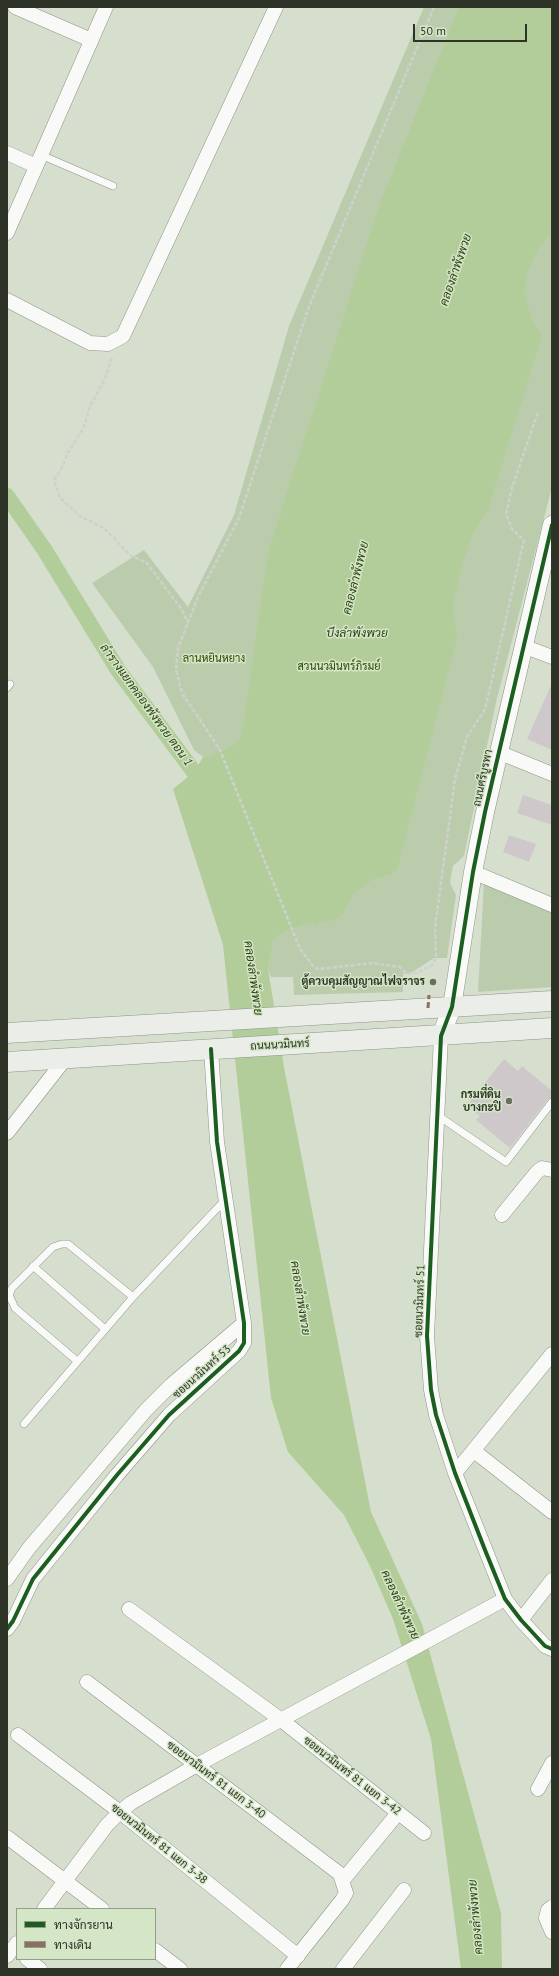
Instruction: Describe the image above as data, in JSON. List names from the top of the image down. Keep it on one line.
{"streets":{"main road":["ถนนนวมินทร์"],"street":["ถนนศรีบูรพา","ซอยนวมินทร์ 51","ซอยนวมินทร์ 53","ซอยนวมินทร์ 81 แยก 3-42","ซอยนวมินทร์ 81 แยก 3-40","ซอยนวมินทร์ 81 แยก 3-38"]},"crossings":[["ถนนศรีบูรพา","ถนนนวมินทร์"],["ถนนศรีบูรพา","ซอยนวมินทร์ 51"],["ถนนนวมินทร์","ซอยนวมินทร์ 51"],["ถนนนวมินทร์","ซอยนวมินทร์ 53"]],"water":["คลองลำพังพวย","บึงลำพังพวย","ลำรางแยกคลองพังพวย ตอน 1"],"parks":["ลานหยินหยาง","สวนนวมินทร์ภิรมย์"],"places":["ตู้ควบคุมสัญญาณไฟจราจร","กรมที่ดิน บางกะปิ"],"legend":["ทางจักรยาน","ทางเดิน"],"scale_bar":"50 m"}
